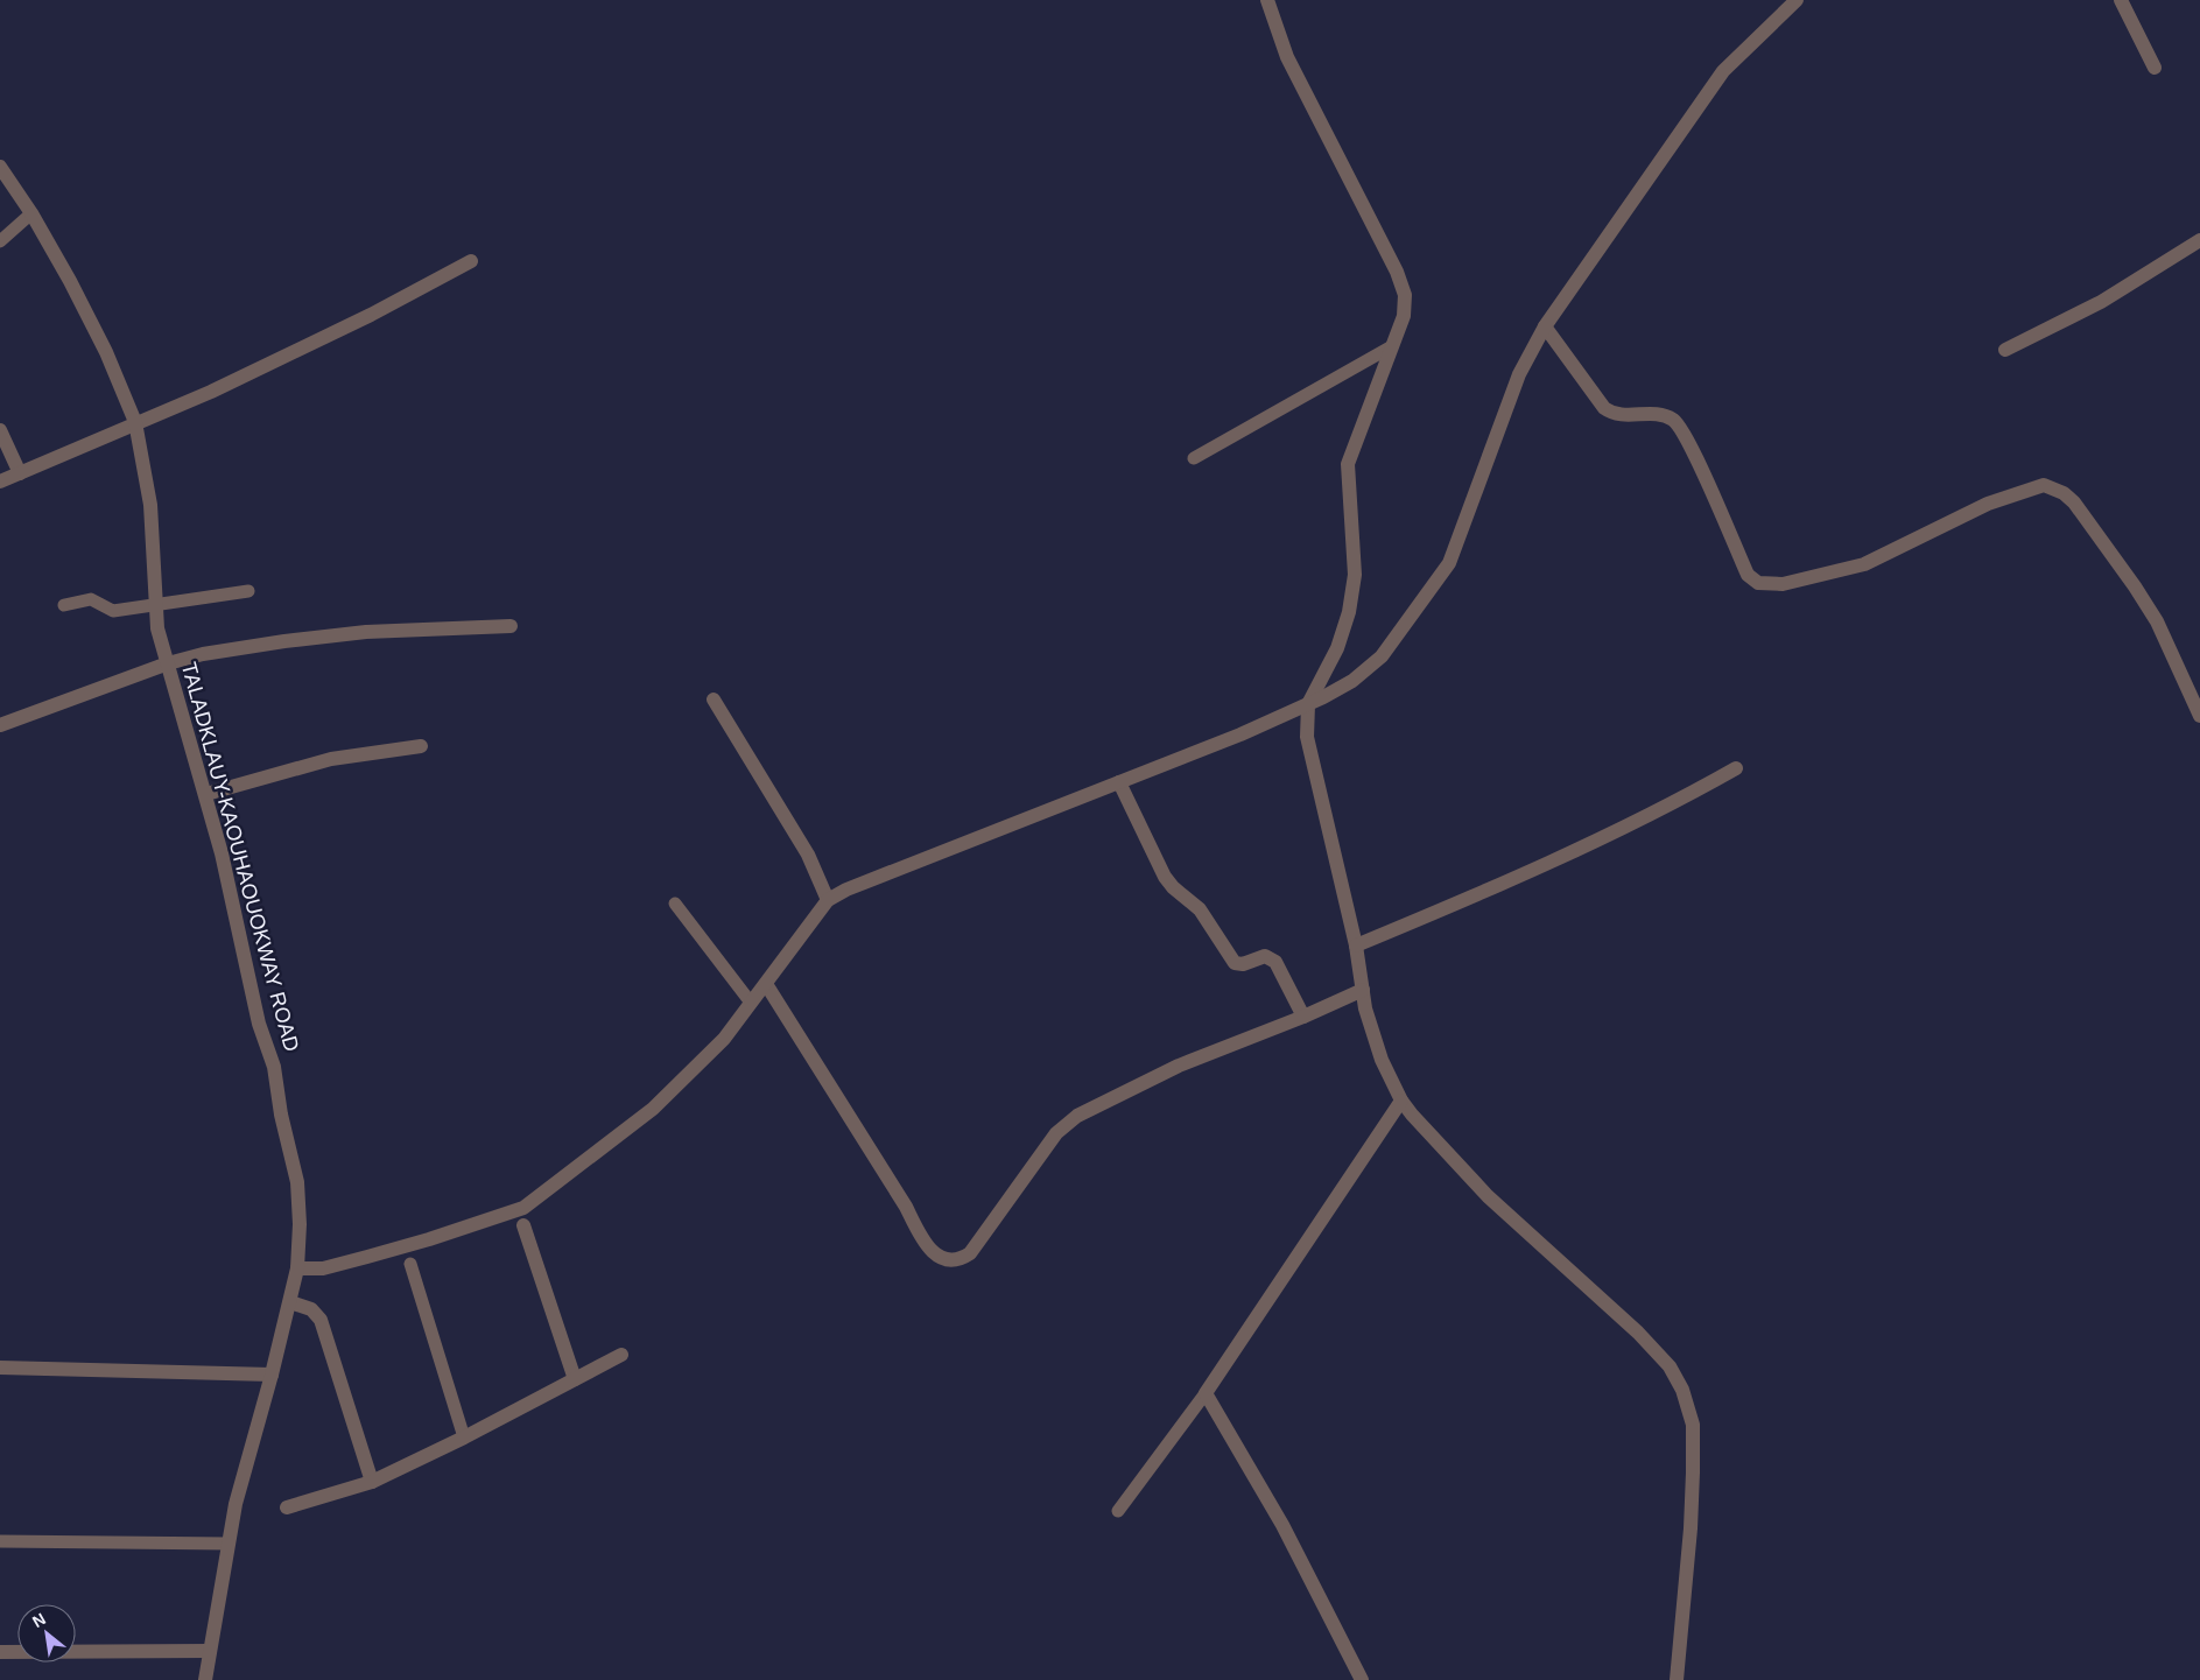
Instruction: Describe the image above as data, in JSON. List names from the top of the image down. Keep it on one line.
{"streets":{"street":["TALADKLAUY-KAOUHAOUOKWAY ROAD"]},"north":"top left"}
